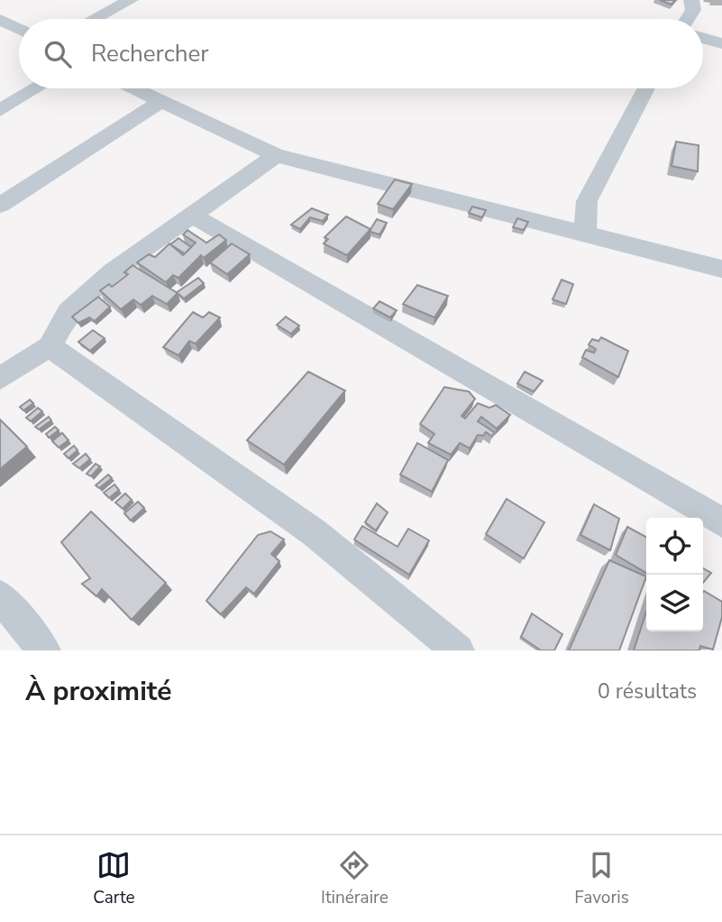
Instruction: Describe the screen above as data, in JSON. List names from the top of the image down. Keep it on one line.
{"page":{"search":"Rechercher","heading":["À proximité","0 résultats"],"nav":["Carte","Itinéraire","Favoris"]}}
